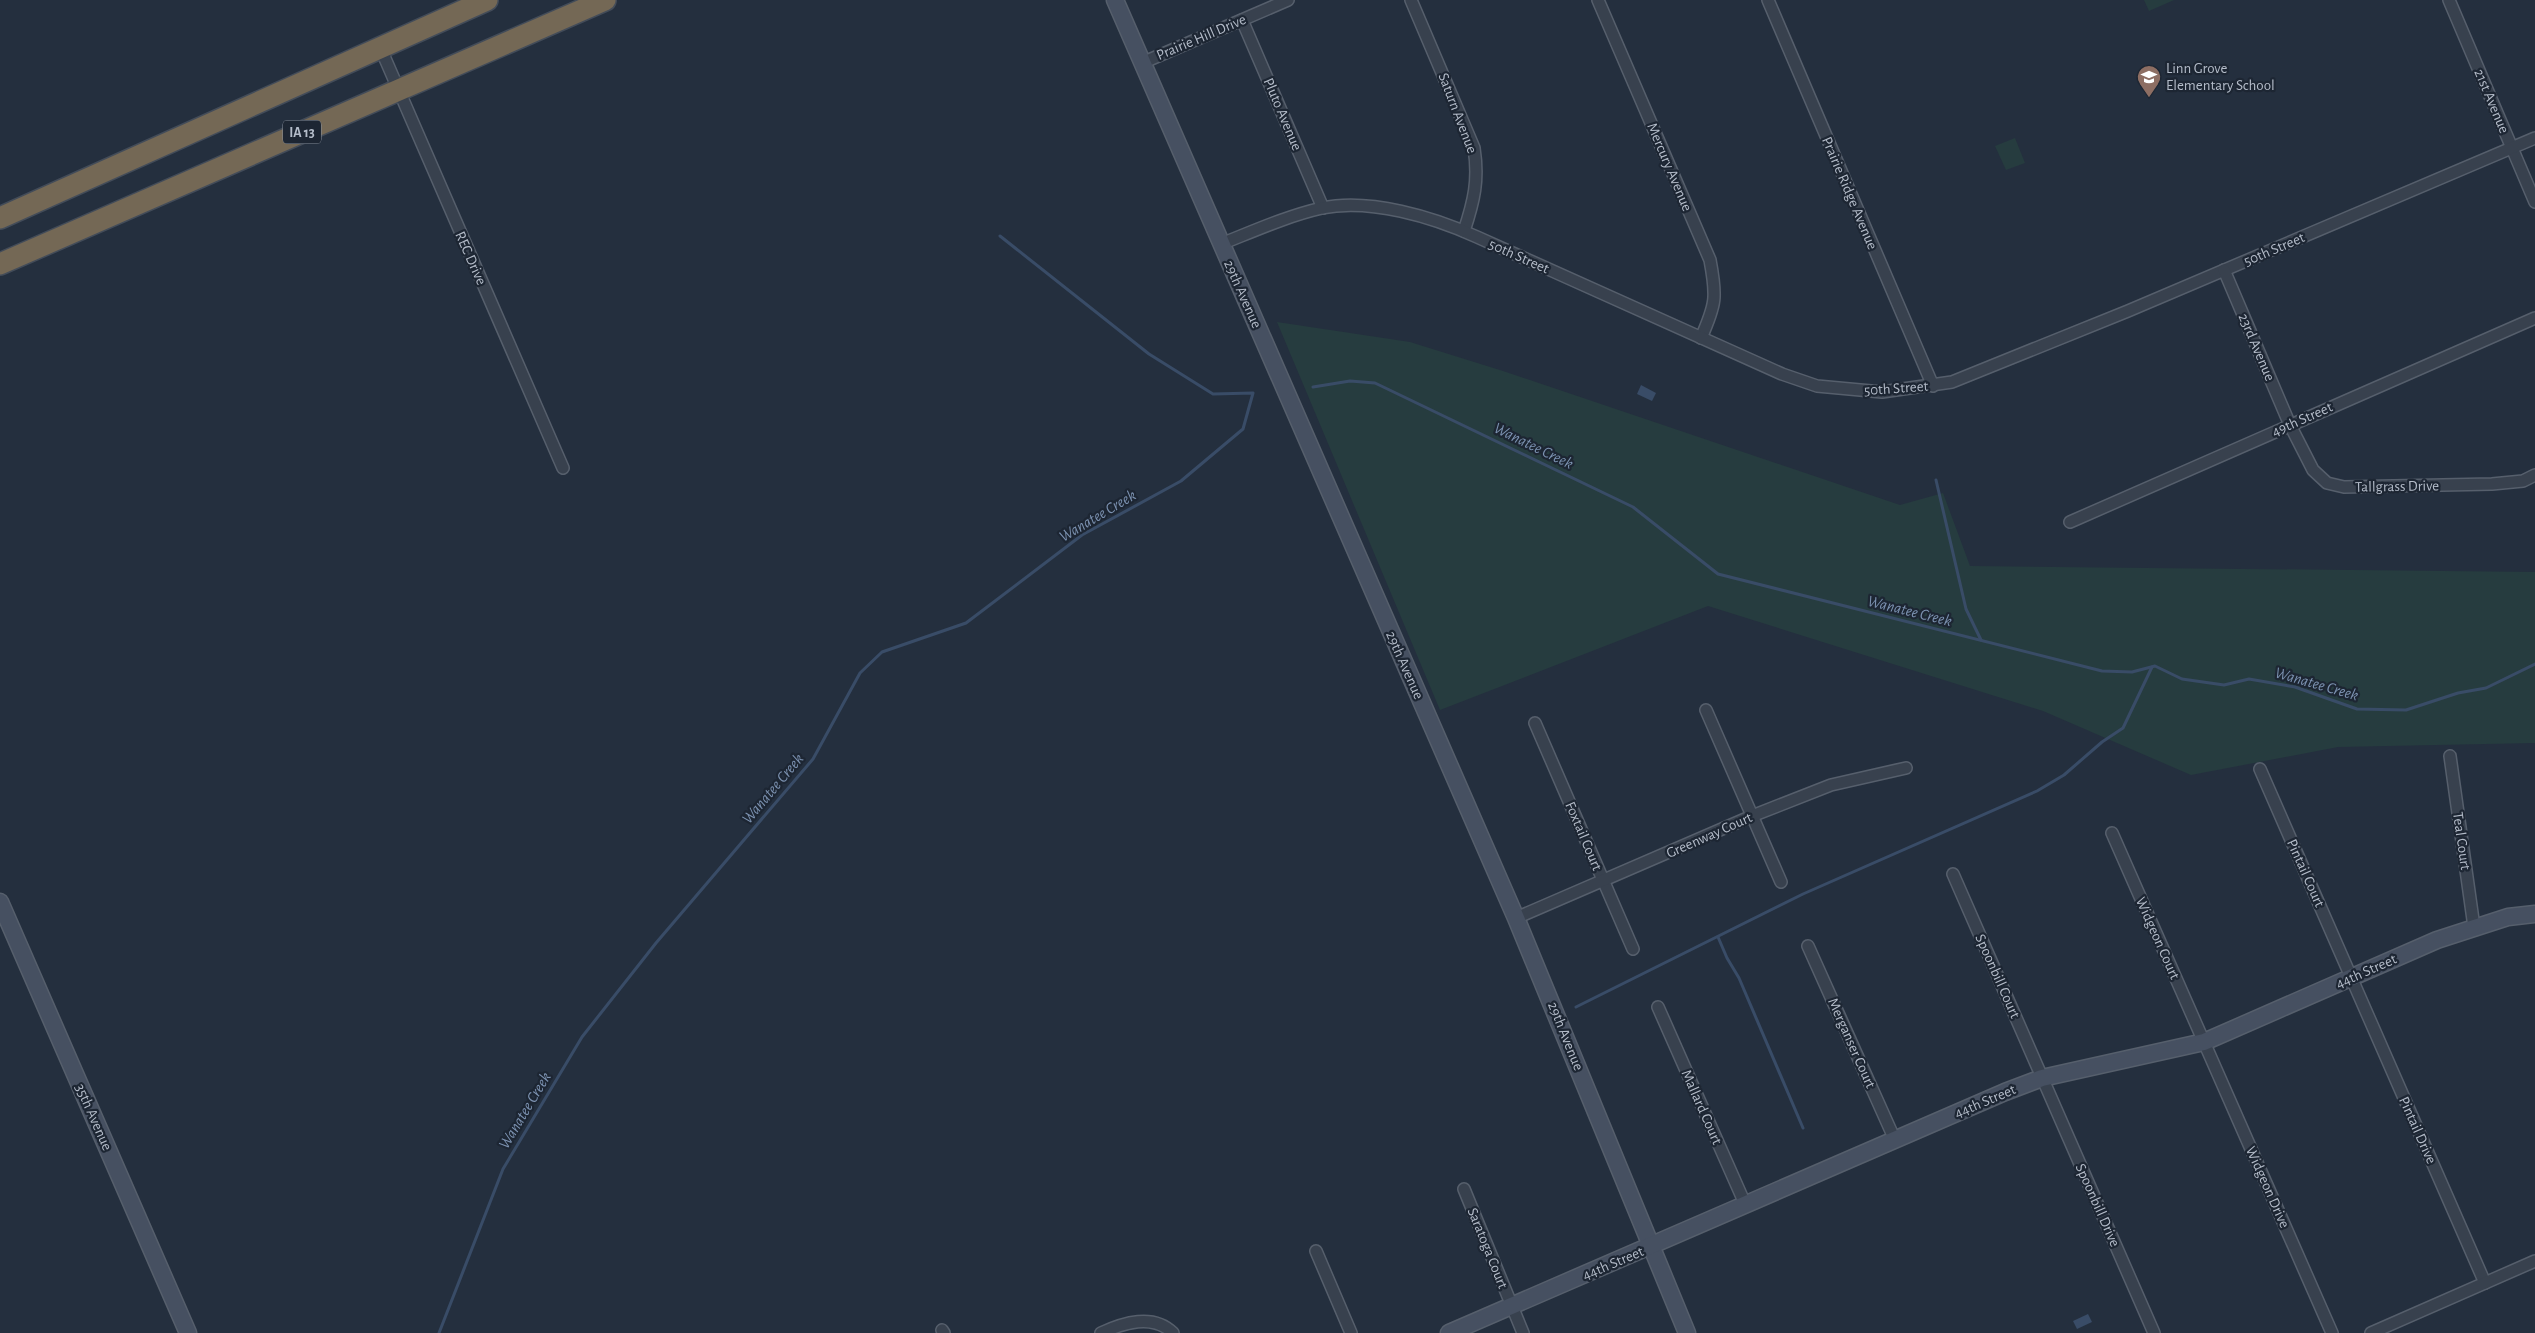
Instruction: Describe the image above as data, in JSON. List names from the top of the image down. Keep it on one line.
{"streets":{"highway":["IA 13"],"street":["Prairie Hill Drive","21st Avenue","Saturn Avenue","Pluto Avenue","Mercury Avenue","Prairie Ridge Avenue","50th Street","REC Drive","29th Avenue","23rd Avenue","49th Street","Tallgrass Drive","Greenway Court","Foxtail Court","Teal Court","Pintail Court","Widgeon Court","44th Street","Spoonbill Court","Merganser Court","Mallard Court","35th Avenue","Pintail Drive","Widgeon Drive","Spoonbill Drive","Saratoga Court"]},"crossings":[["Prairie Hill Drive","Pluto Avenue"],["Prairie Hill Drive","29th Avenue"],["21st Avenue","50th Street"],["Saturn Avenue","50th Street"],["Pluto Avenue","50th Street"],["IA 13","REC Drive"],["Mercury Avenue","50th Street"],["Prairie Ridge Avenue","50th Street"],["50th Street","29th Avenue"],["50th Street","23rd Avenue"],["29th Avenue","Greenway Court"],["29th Avenue","44th Street"],["23rd Avenue","49th Street"],["23rd Avenue","Tallgrass Drive"],["49th Street","Tallgrass Drive"],["Greenway Court","Foxtail Court"],["Teal Court","44th Street"],["Pintail Court","44th Street"],["Pintail Court","Pintail Drive"],["Widgeon Court","44th Street"],["Widgeon Court","Widgeon Drive"],["44th Street","Spoonbill Court"],["44th Street","Merganser Court"],["44th Street","Mallard Court"],["44th Street","Pintail Drive"],["44th Street","Widgeon Drive"],["44th Street","Spoonbill Drive"],["44th Street","Saratoga Court"],["Spoonbill Court","Spoonbill Drive"]],"water":["Wanatee Creek"],"places":{"school or university":["Linn Grove Elementary School"]}}
